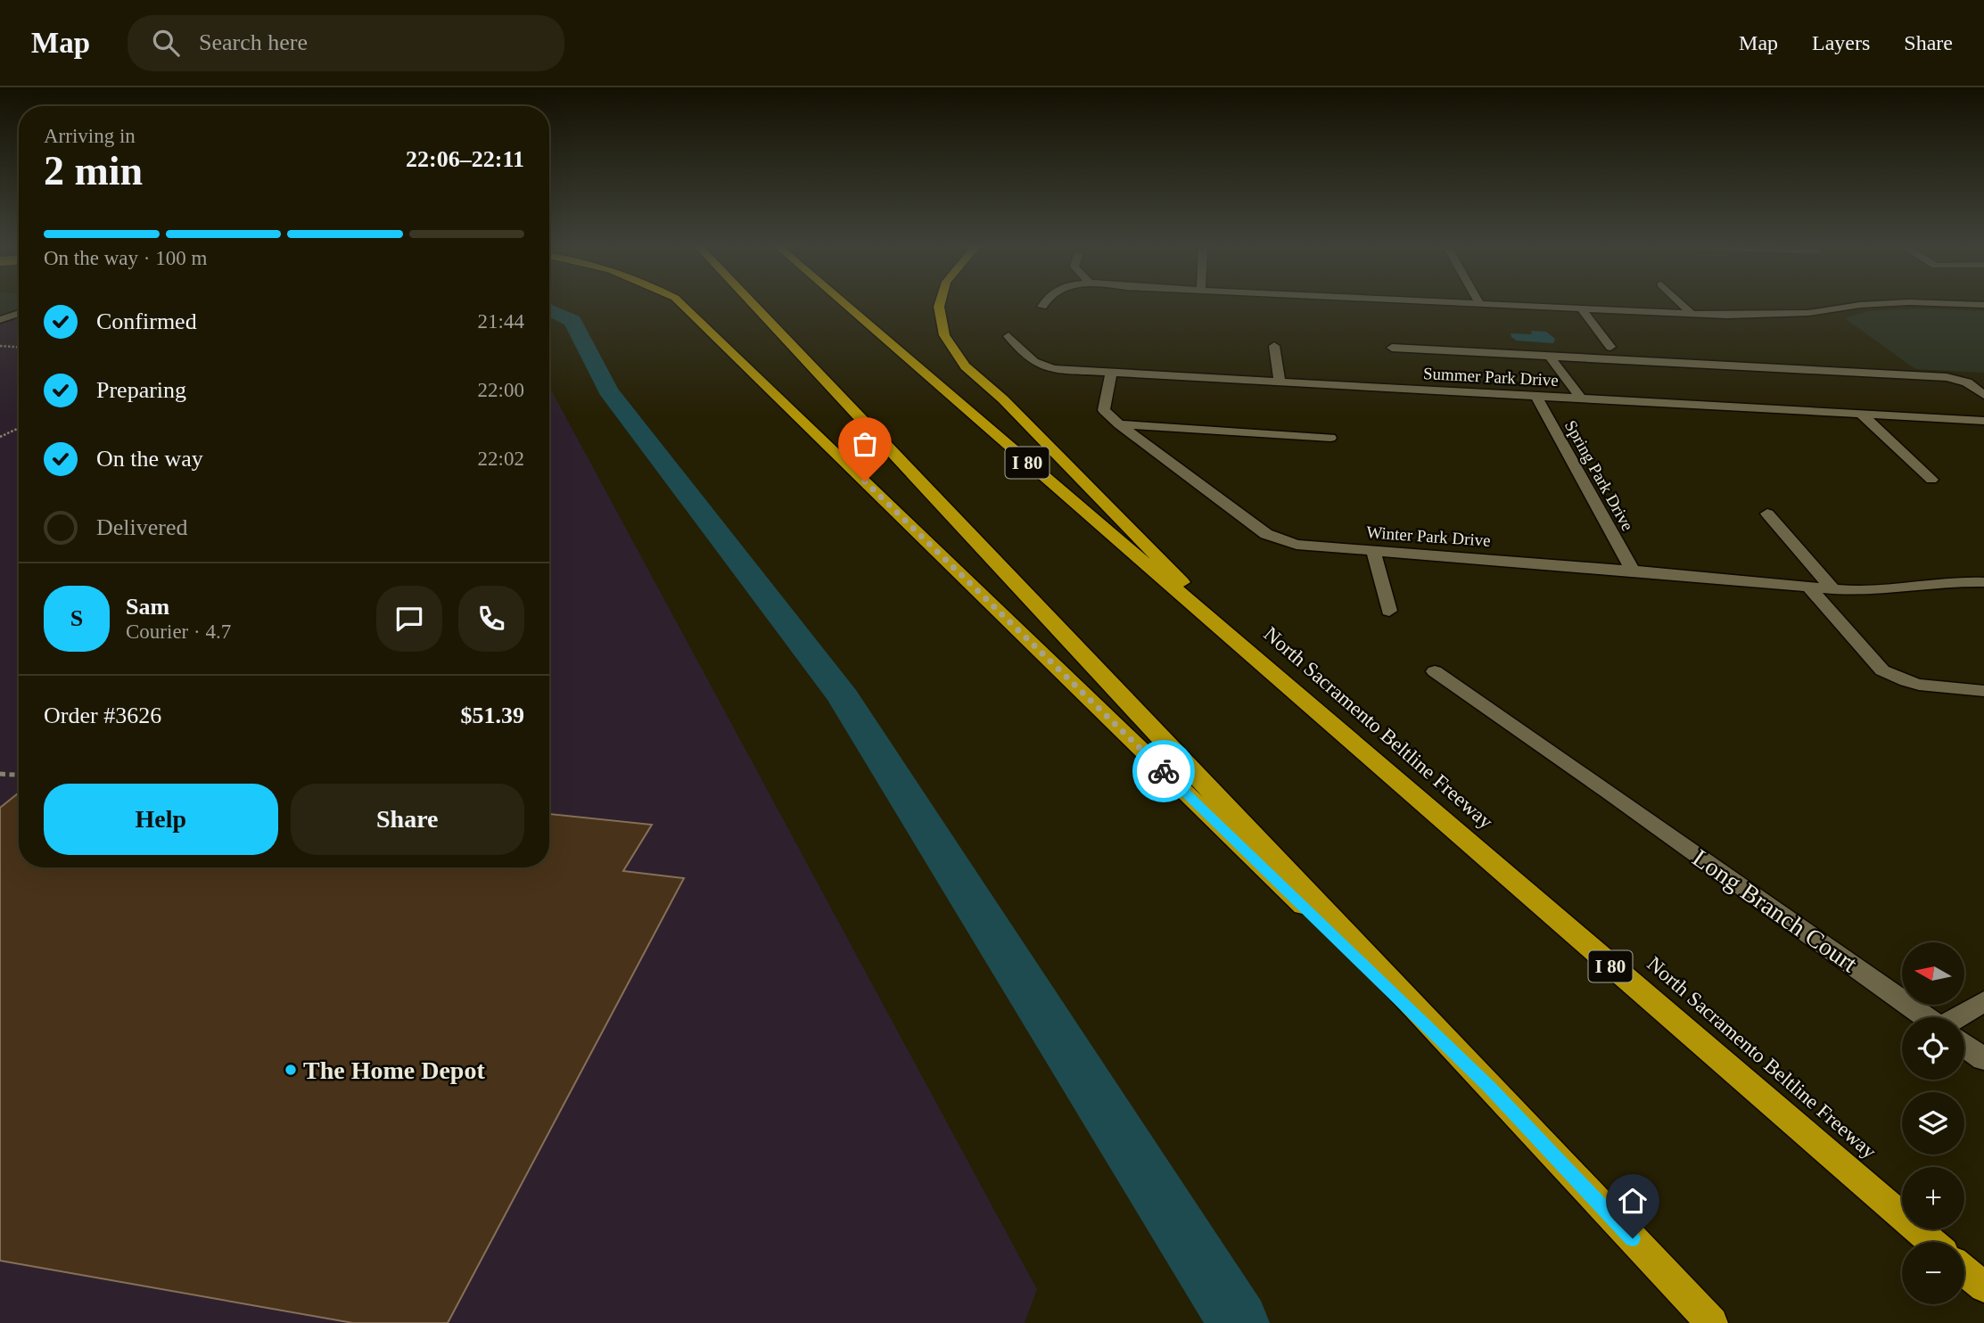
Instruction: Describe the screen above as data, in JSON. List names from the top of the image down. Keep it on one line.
{"streets":{"highway":["I 80","North Sacramento Beltline Freeway"],"street":["Summer Park Drive","Spring Park Drive","Winter Park Drive","Long Branch Court"]},"crossings":[["Summer Park Drive","Spring Park Drive"],["Spring Park Drive","Winter Park Drive"]],"places":["The Home Depot"],"north":"left","page":{"header":"Map","search":"Search here","nav":["Map","Layers","Share"],"heading":["2 min","Arriving in","22:06–22:11"],"panel":["Sam","Courier · 4.7","Order #3626","$51.39"],"bar":"On the way · 100 m","list":[["Confirmed","21:44"],["Preparing","22:00"],["On the way","22:02"],"Delivered"],"round":"S","buttons":["Help","Share"],"map_buttons":["+","−"]}}
